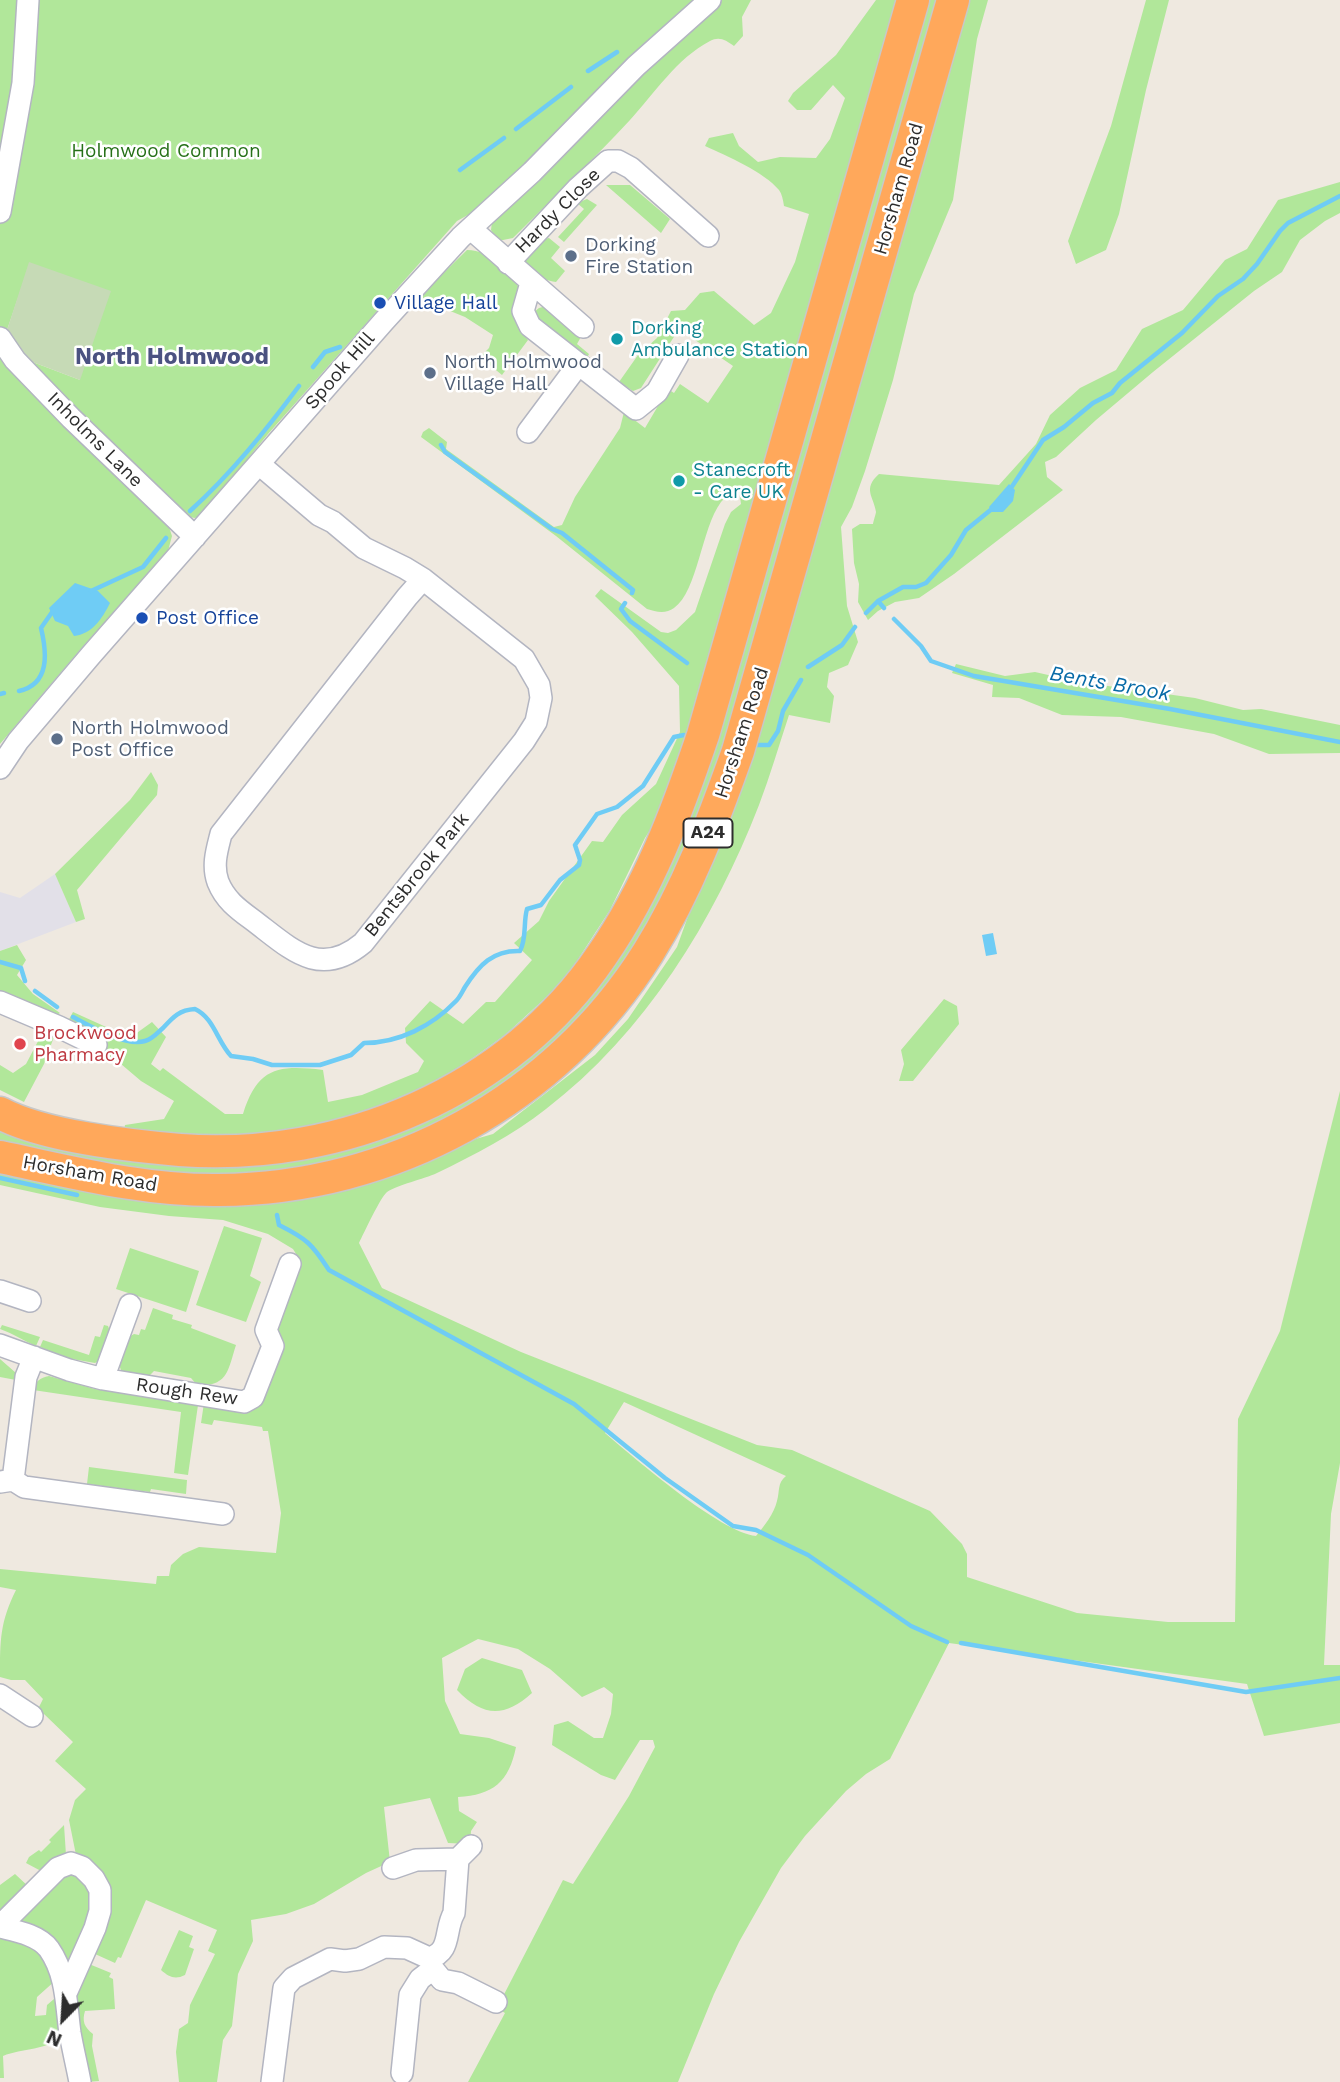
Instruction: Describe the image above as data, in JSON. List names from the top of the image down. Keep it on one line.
{"streets":{"highway":["Horsham Road","A24"],"street":["Hardy Close","Spook Hill","Inholms Lane","Bentsbrook Park","Rough Rew"]},"crossings":[["Spook Hill","Inholms Lane"],["Spook Hill","Bentsbrook Park"]],"districts":["North Holmwood"],"water":["Bents Brook"],"parks":["Holmwood Common"],"places":["Dorking Fire Station","Village Hall","Dorking Ambulance Station","North Holmwood Village Hall","Stanecroft - Care UK","Post Office","North Holmwood Post Office","Brockwood Pharmacy"],"north":"bottom left"}
